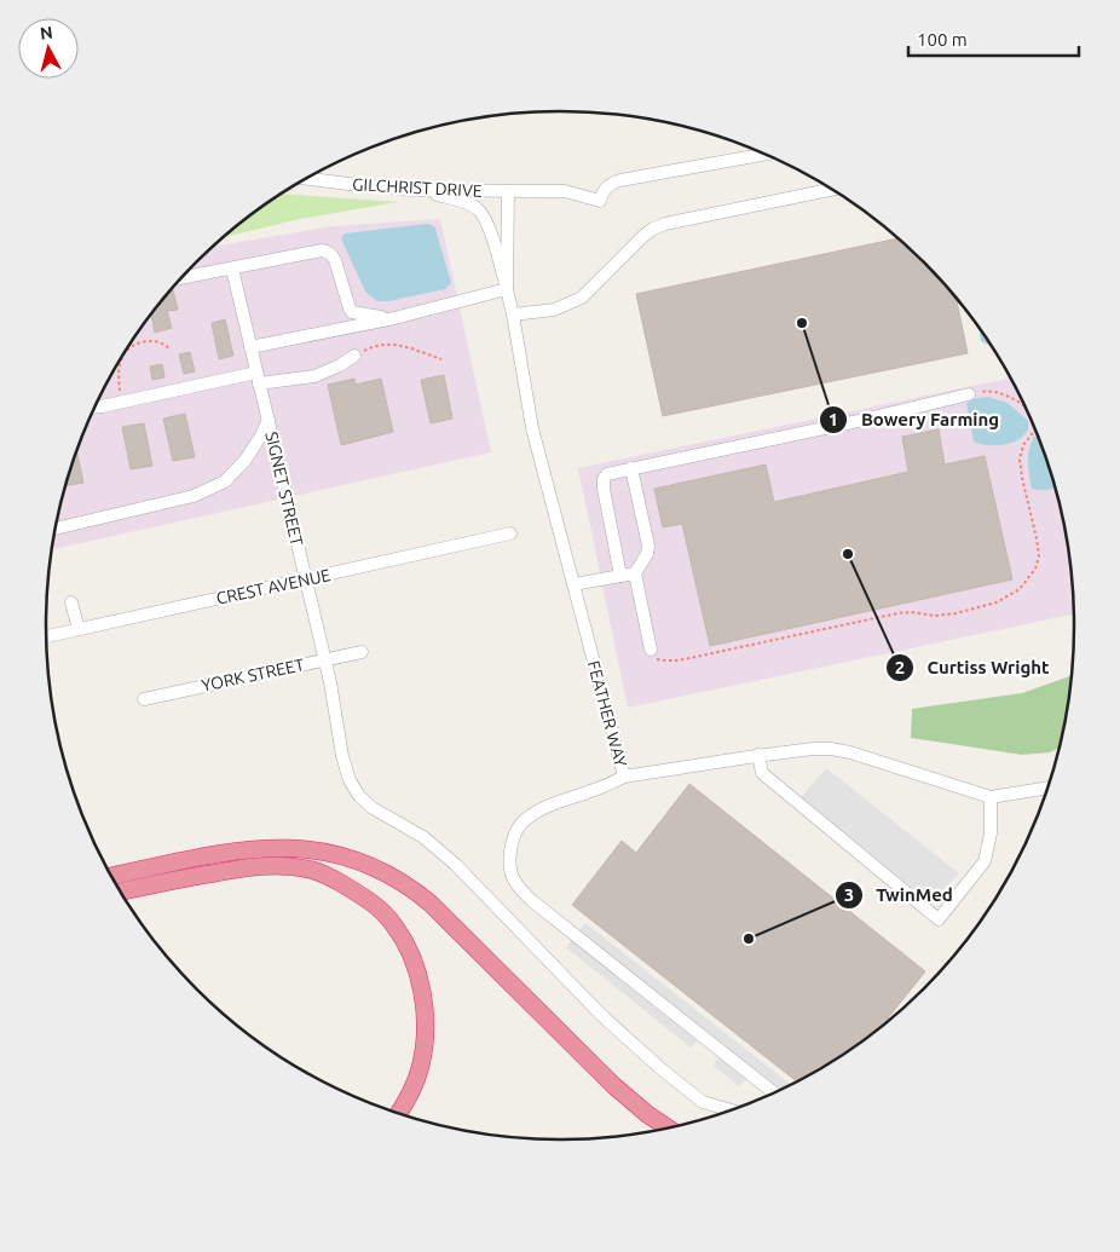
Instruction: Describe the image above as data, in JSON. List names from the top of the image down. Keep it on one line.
{"streets":{"street":["GILCHRIST DRIVE","SIGNET STREET","CREST AVENUE","YORK STREET","FEATHER WAY"]},"crossings":[["GILCHRIST DRIVE","FEATHER WAY"],["SIGNET STREET","CREST AVENUE"],["SIGNET STREET","YORK STREET"]],"places":["Bowery Farming","Curtiss Wright","TwinMed"],"scale_bar":"100 m","north":"top"}
